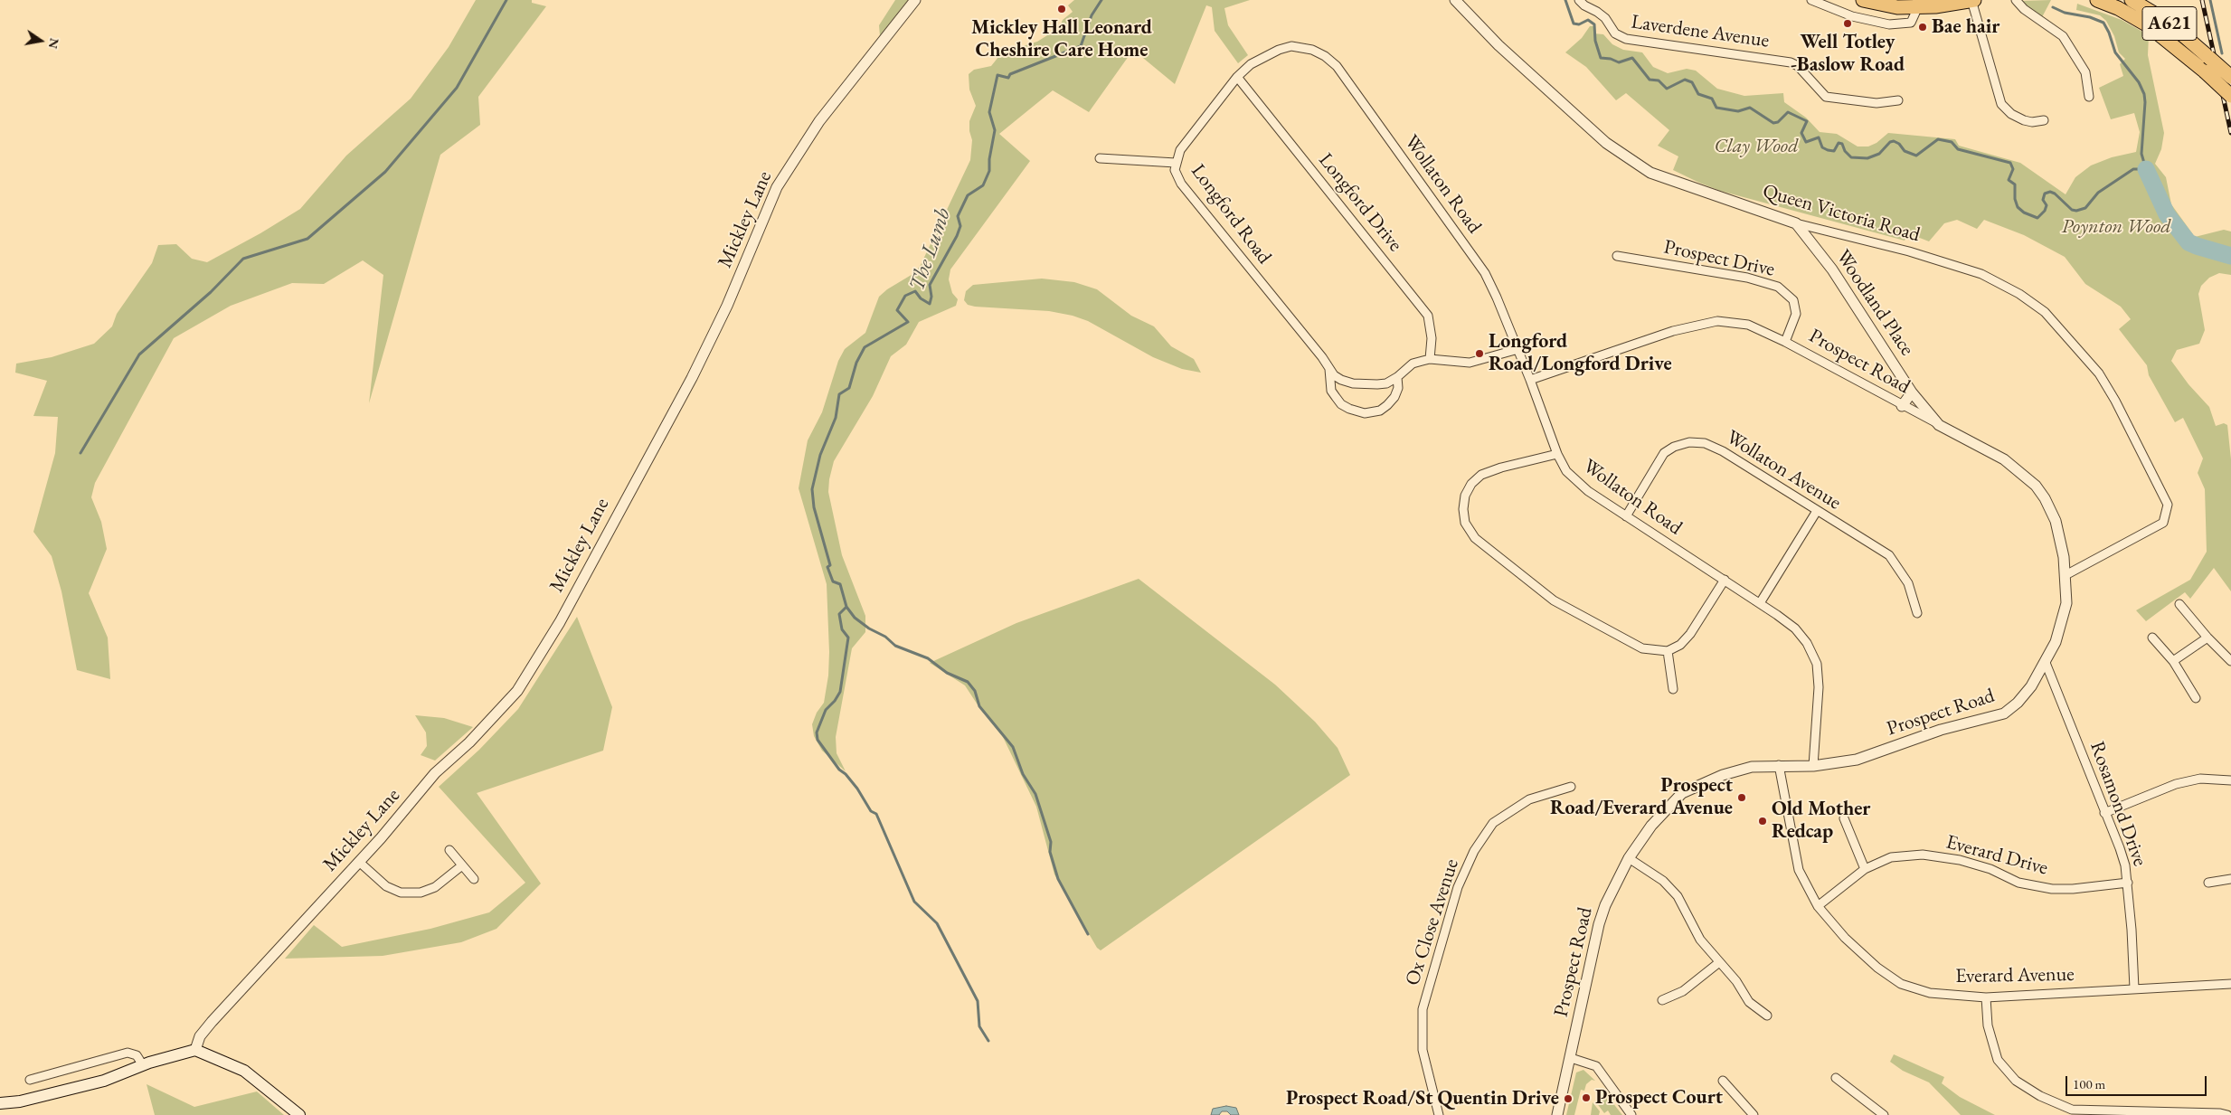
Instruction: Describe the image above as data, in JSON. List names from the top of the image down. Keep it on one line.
{"streets":{"main road":["A621"],"street":["Laverdene Avenue","Wollaton Road","Longford Drive","Queen Victoria Road","Longford Road","Mickley Lane","Prospect Drive","Woodland Place","Prospect Road","Wollaton Avenue","Rosamond Drive","Everard Drive","Ox Close Avenue","Everard Avenue"]},"crossings":[["Wollaton Road","Longford Drive"],["Wollaton Road","Longford Road"],["Wollaton Road","Prospect Road"],["Wollaton Road","Wollaton Avenue"],["Longford Drive","Longford Road"],["Queen Victoria Road","Woodland Place"],["Queen Victoria Road","Prospect Road"],["Prospect Drive","Prospect Road"],["Woodland Place","Prospect Road"],["Prospect Road","Rosamond Drive"],["Prospect Road","Everard Avenue"],["Rosamond Drive","Everard Drive"],["Rosamond Drive","Everard Avenue"],["Everard Drive","Everard Avenue"]],"water":["The Lumb"],"parks":["Clay Wood","Poynton Wood"],"places":["Mickley Hall Leonard Cheshire Care Home","Well Totley -Baslow Road","Bae hair","Longford Road/Longford Drive","Prospect Road/Everard Avenue","Old Mother Redcap","Prospect Court","Prospect Road/St Quentin Drive"],"scale_bar":"100 m","north":"right"}
